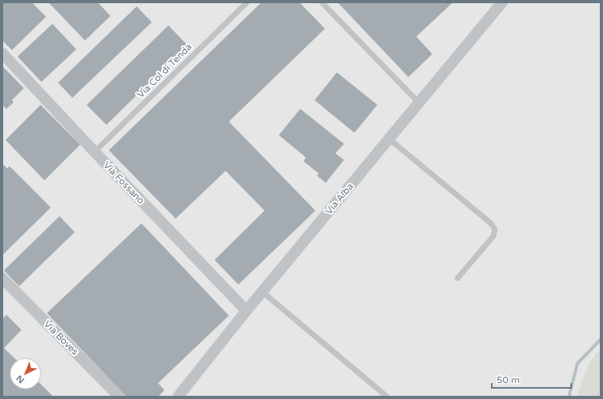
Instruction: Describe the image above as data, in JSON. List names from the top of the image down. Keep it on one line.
{"streets":{"street":["Via Fossano","Via Alba","Via Boves"],"lane":["Via Col di Tenda"]},"crossings":[["Via Col di Tenda","Via Fossano"],["Via Fossano","Via Alba"]],"scale_bar":"50 m","north":"bottom left"}
